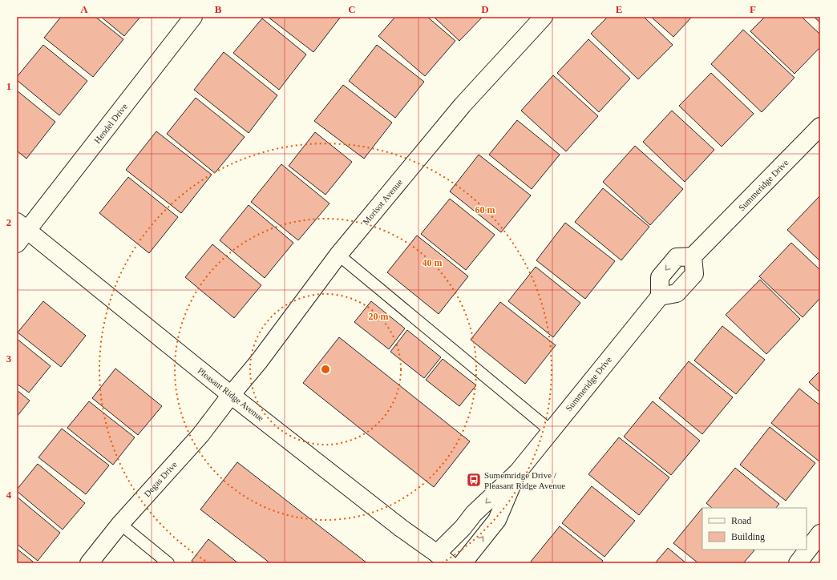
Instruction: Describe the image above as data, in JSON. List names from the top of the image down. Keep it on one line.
{"streets":{"street":["Hendel Drive","Summeridge Drive","Morisot Avenue","Pleasant Ridge Avenue","Degas Drive"]},"crossings":[["Hendel Drive","Pleasant Ridge Avenue"],["Summeridge Drive","Pleasant Ridge Avenue"],["Morisot Avenue","Pleasant Ridge Avenue"],["Morisot Avenue","Degas Drive"],["Pleasant Ridge Avenue","Degas Drive"]],"places":{"bus stop":["Sumemridge Drive / Pleasant Ridge Avenue"]},"legend":["Road","Building"],"grid":{"columns":["A","B","C","D","E","F"],"rows":["1","2","3","4"]},"rings":["60 m","40 m","20 m"]}
